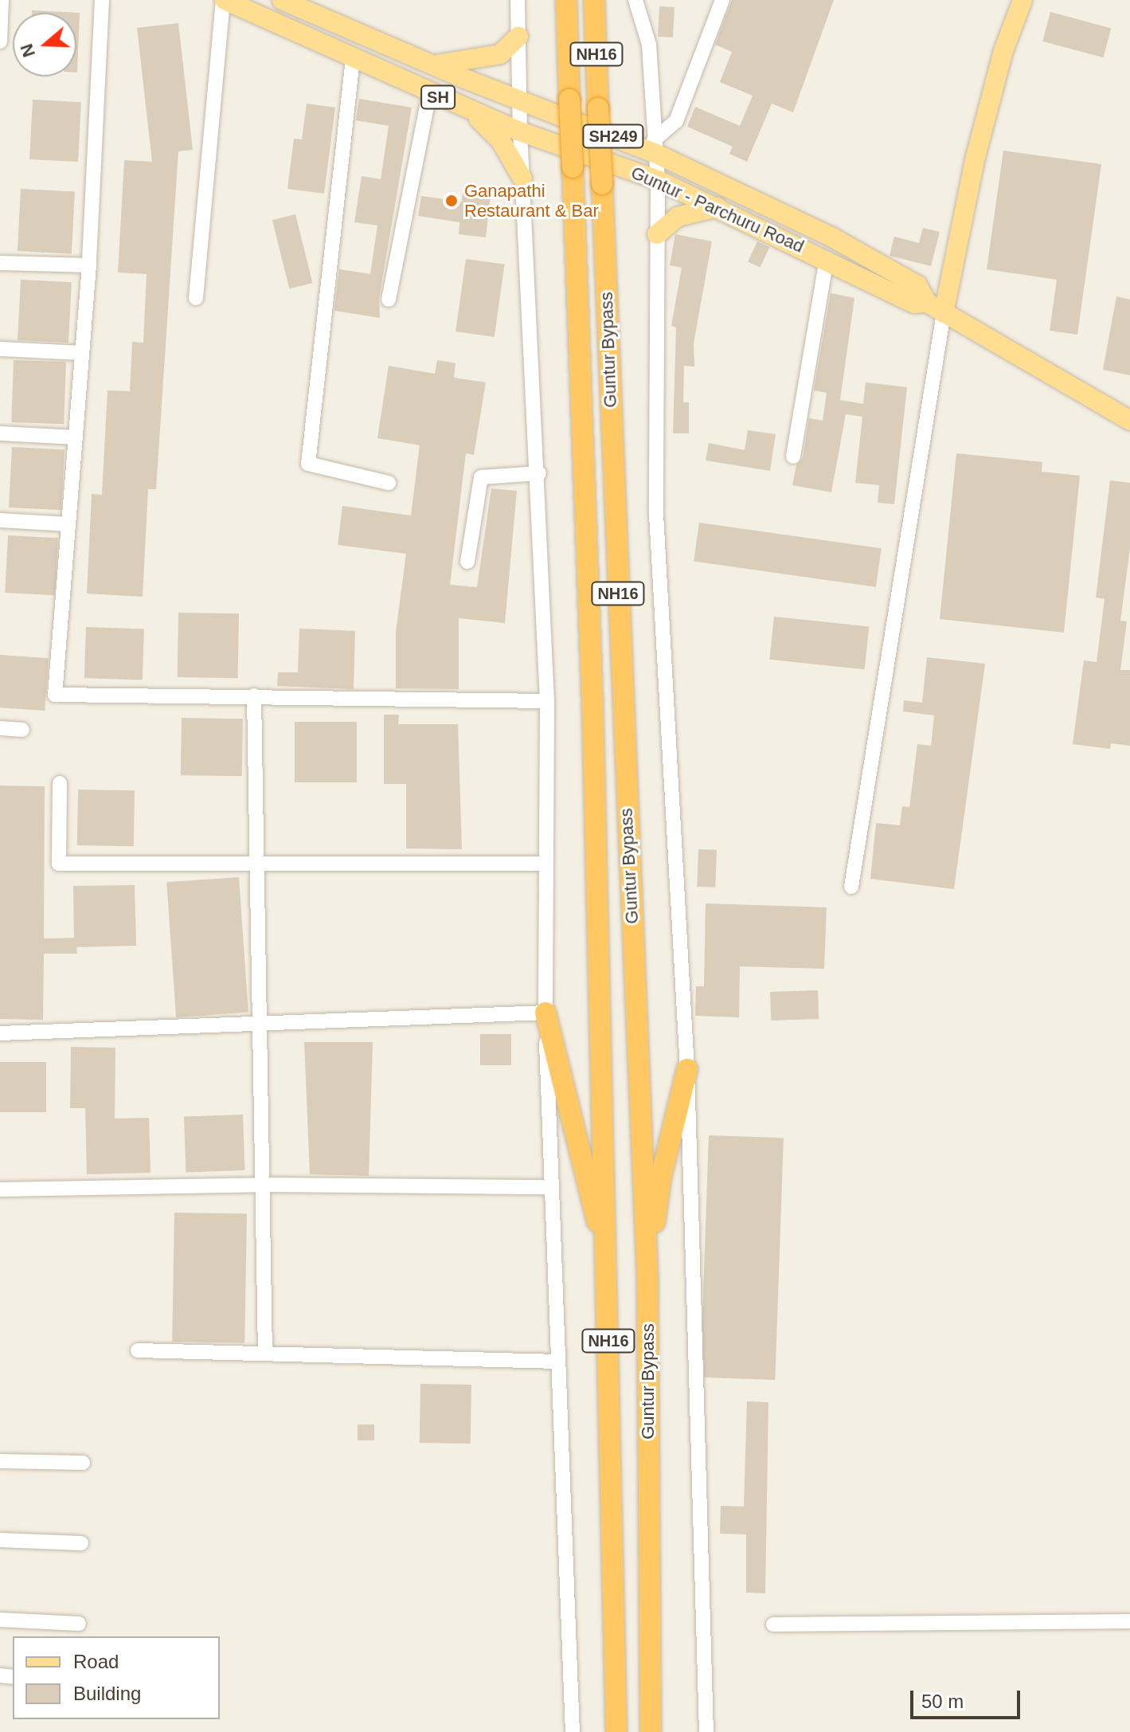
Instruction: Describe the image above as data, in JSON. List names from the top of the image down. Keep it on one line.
{"streets":{"highway":["NH16","Guntur Bypass"],"main road":["SH","SH249","Guntur - Parchuru Road"]},"places":["Ganapathi Restaurant & Bar"],"legend":["Road","Building"],"scale_bar":"50 m","north":"left"}
